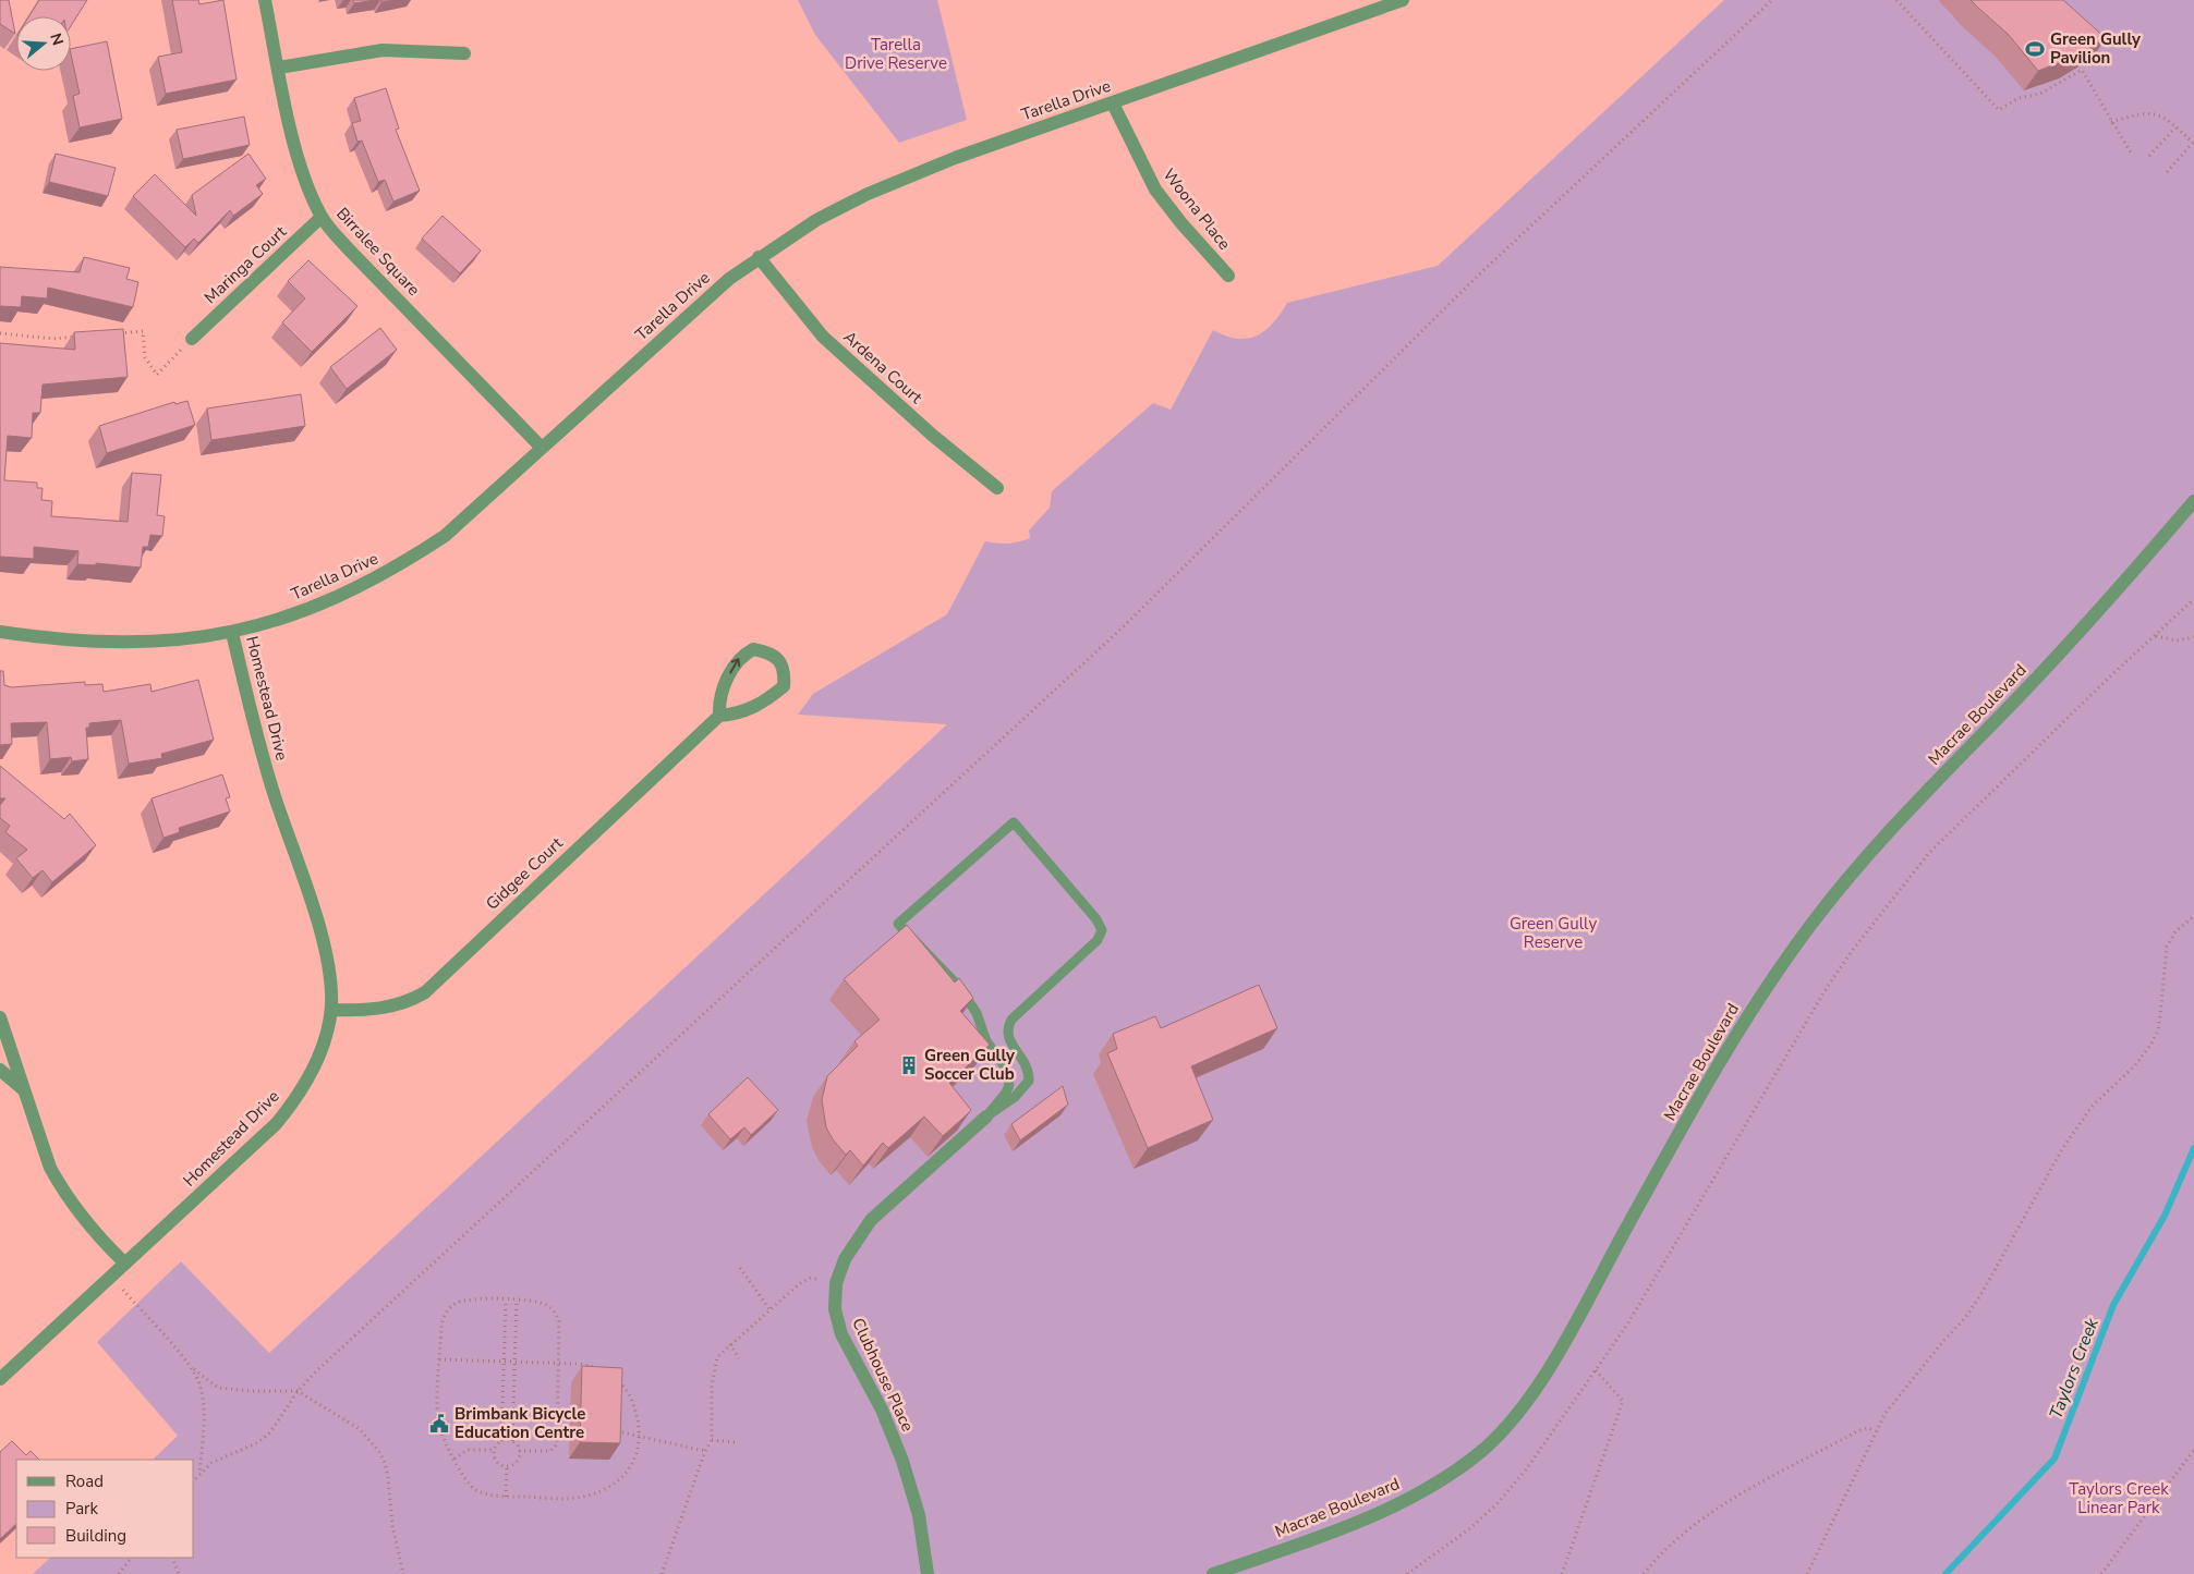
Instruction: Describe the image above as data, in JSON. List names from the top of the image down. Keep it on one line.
{"streets":{"street":["Tarella Drive","Woona Place","Birralee Square","Maringa Court","Ardena Court","Homestead Drive","Macrae Boulevard","Gidgee Court","Clubhouse Place"]},"crossings":[["Tarella Drive","Woona Place"],["Tarella Drive","Birralee Square"],["Tarella Drive","Ardena Court"],["Tarella Drive","Homestead Drive"],["Birralee Square","Maringa Court"],["Homestead Drive","Gidgee Court"]],"water":["Taylors Creek"],"parks":["Tarella Drive Reserve","Green Gully Reserve","Taylors Creek Linear Park"],"places":{"sports":["Green Gully Pavilion"],"building":["Green Gully Soccer Club"],"public building":["Brimbank Bicycle Education Centre"]},"legend":["Road","Park","Building"],"north":"right"}
